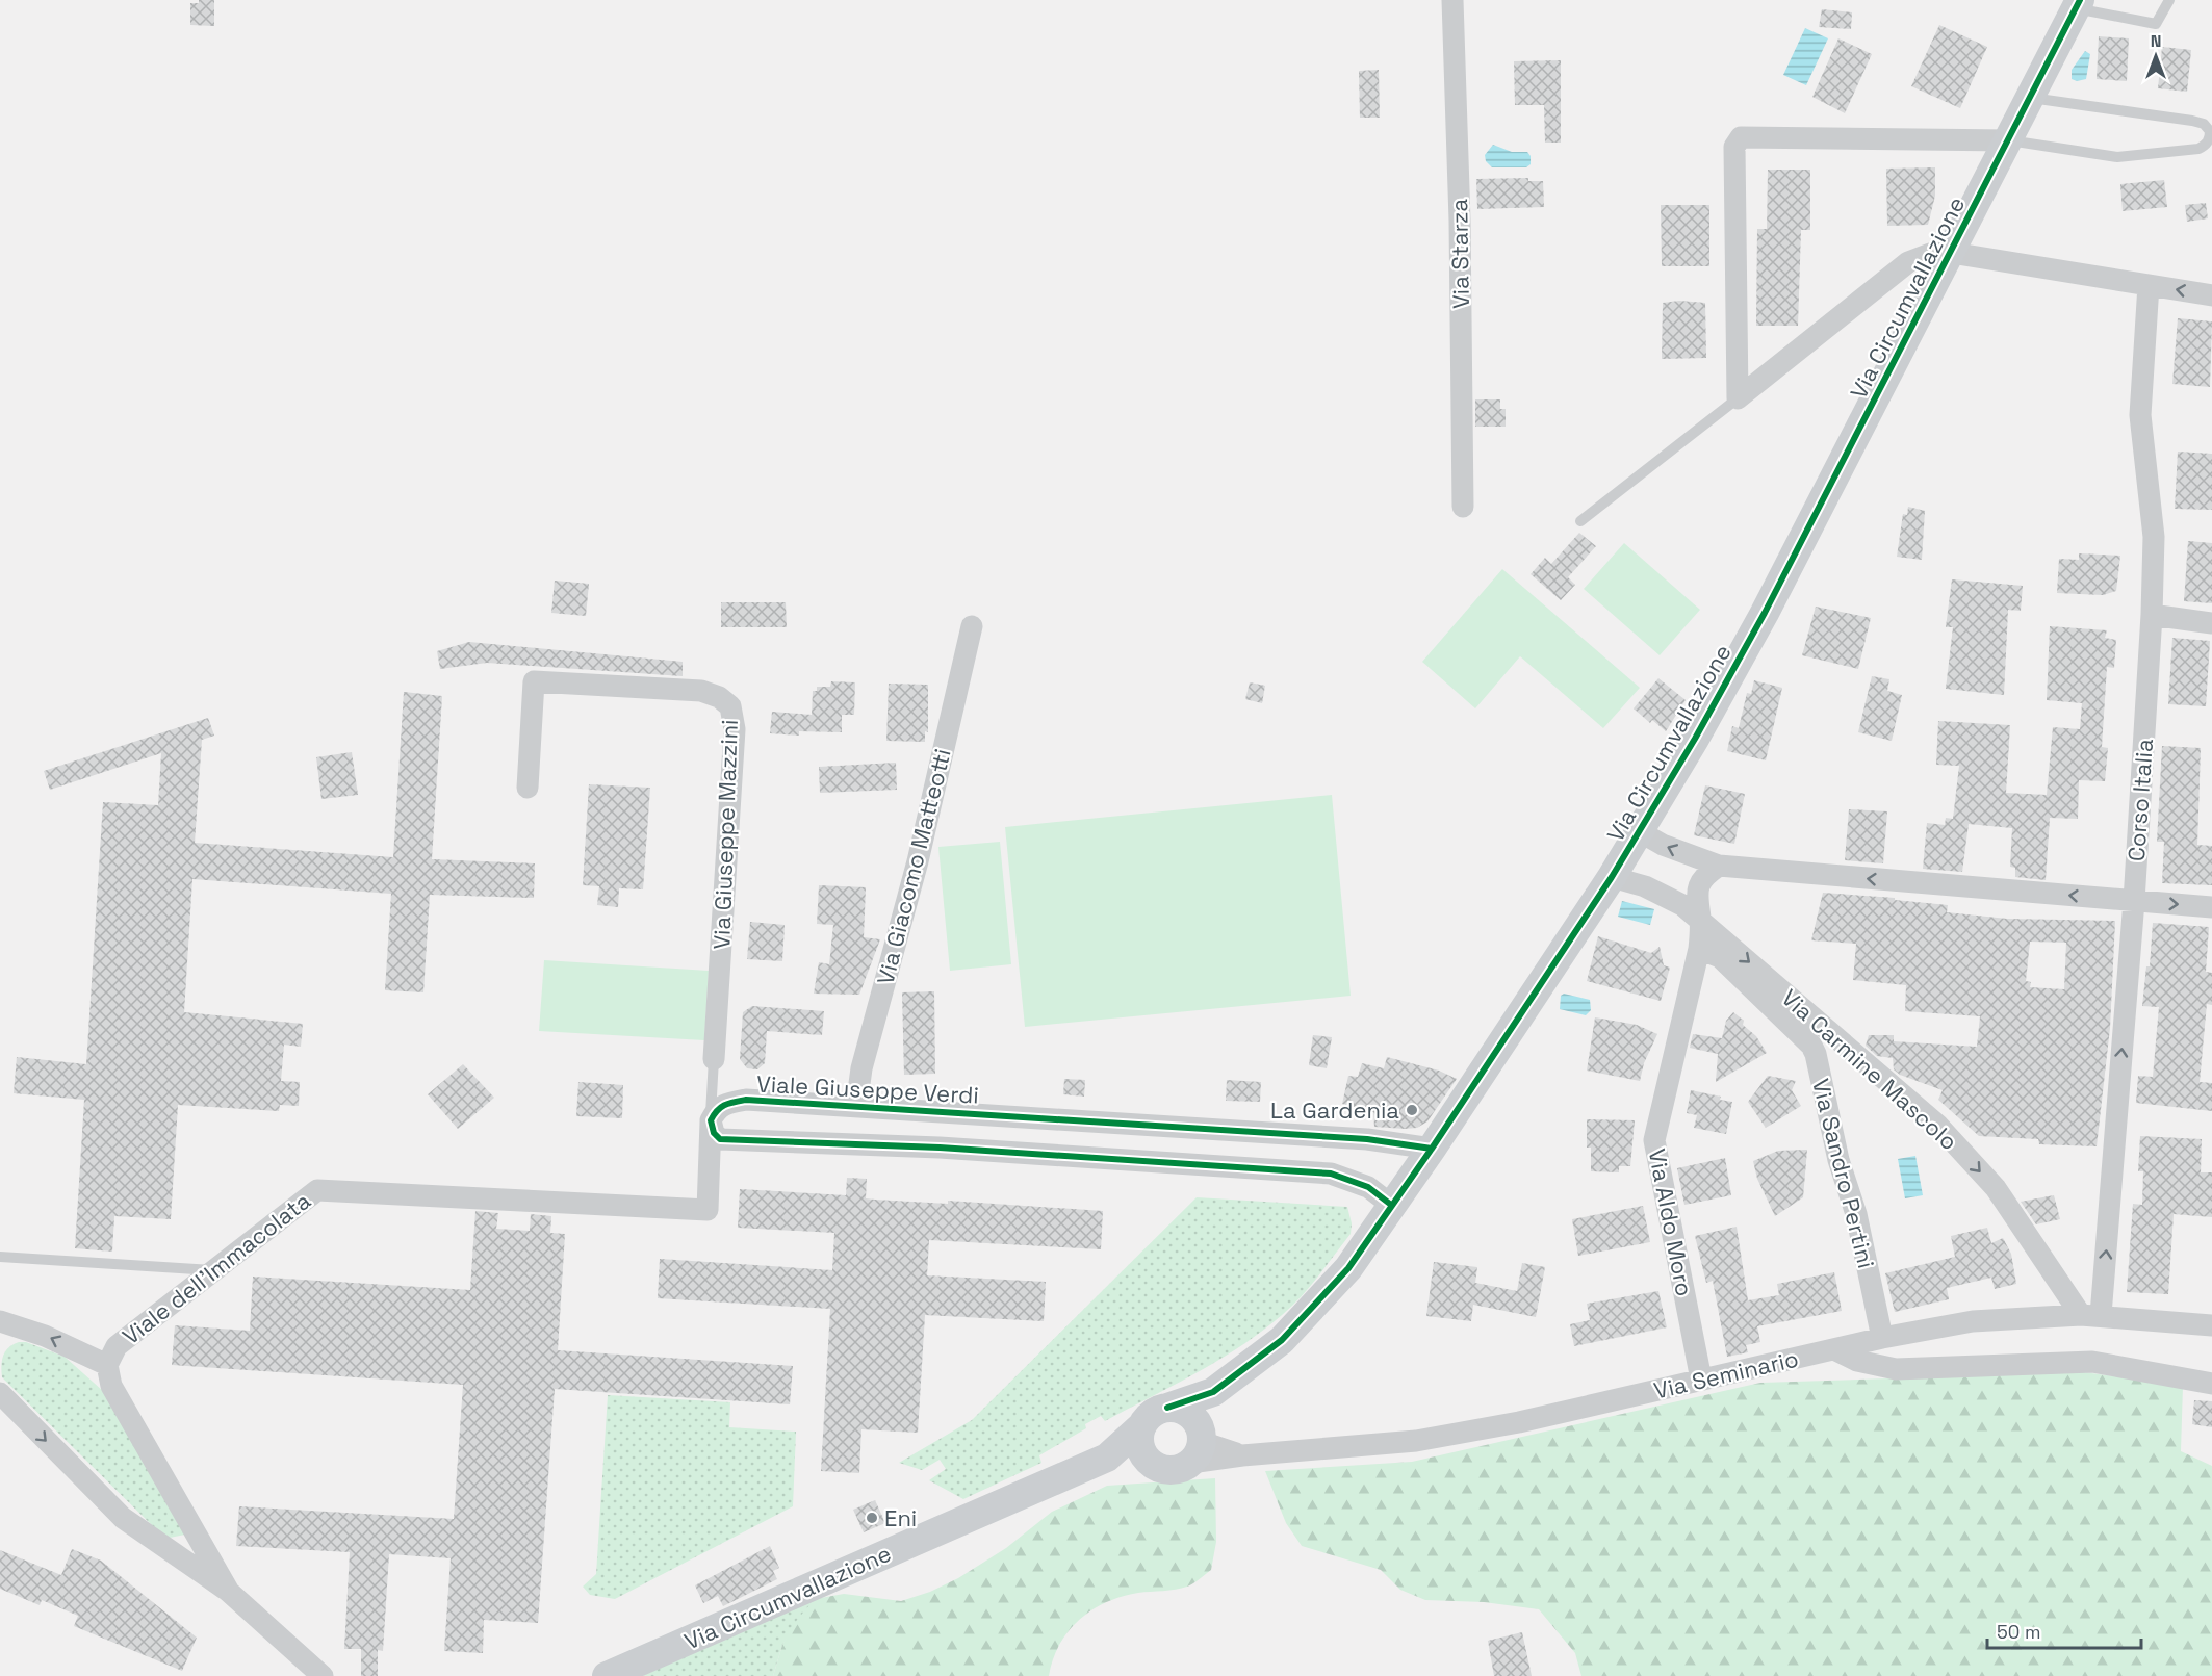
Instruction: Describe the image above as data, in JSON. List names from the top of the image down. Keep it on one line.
{"streets":{"street":["Via Starza","Via Circumvallazione","Corso Italia","Via Giuseppe Mazzini","Via Giacomo Matteotti","Via Carmine Mascolo","Viale Giuseppe Verdi","Via Sandro Pertini","Via Aldo Moro","Viale dell'Immacolata","Via Seminario"]},"crossings":[["Via Circumvallazione","Via Carmine Mascolo"],["Via Circumvallazione","Viale Giuseppe Verdi"],["Via Circumvallazione","Via Seminario"],["Corso Italia","Via Carmine Mascolo"],["Corso Italia","Via Seminario"],["Via Giuseppe Mazzini","Viale Giuseppe Verdi"],["Via Giuseppe Mazzini","Viale dell'Immacolata"],["Via Giacomo Matteotti","Viale Giuseppe Verdi"],["Via Carmine Mascolo","Via Aldo Moro"],["Via Carmine Mascolo","Via Seminario"],["Viale Giuseppe Verdi","Viale dell'Immacolata"],["Via Sandro Pertini","Via Aldo Moro"],["Via Sandro Pertini","Via Seminario"],["Via Aldo Moro","Via Seminario"]],"one_way":["Corso Italia","Via Carmine Mascolo"],"places":["La Gardenia","Eni"],"scale_bar":"50 m","north":"top"}
